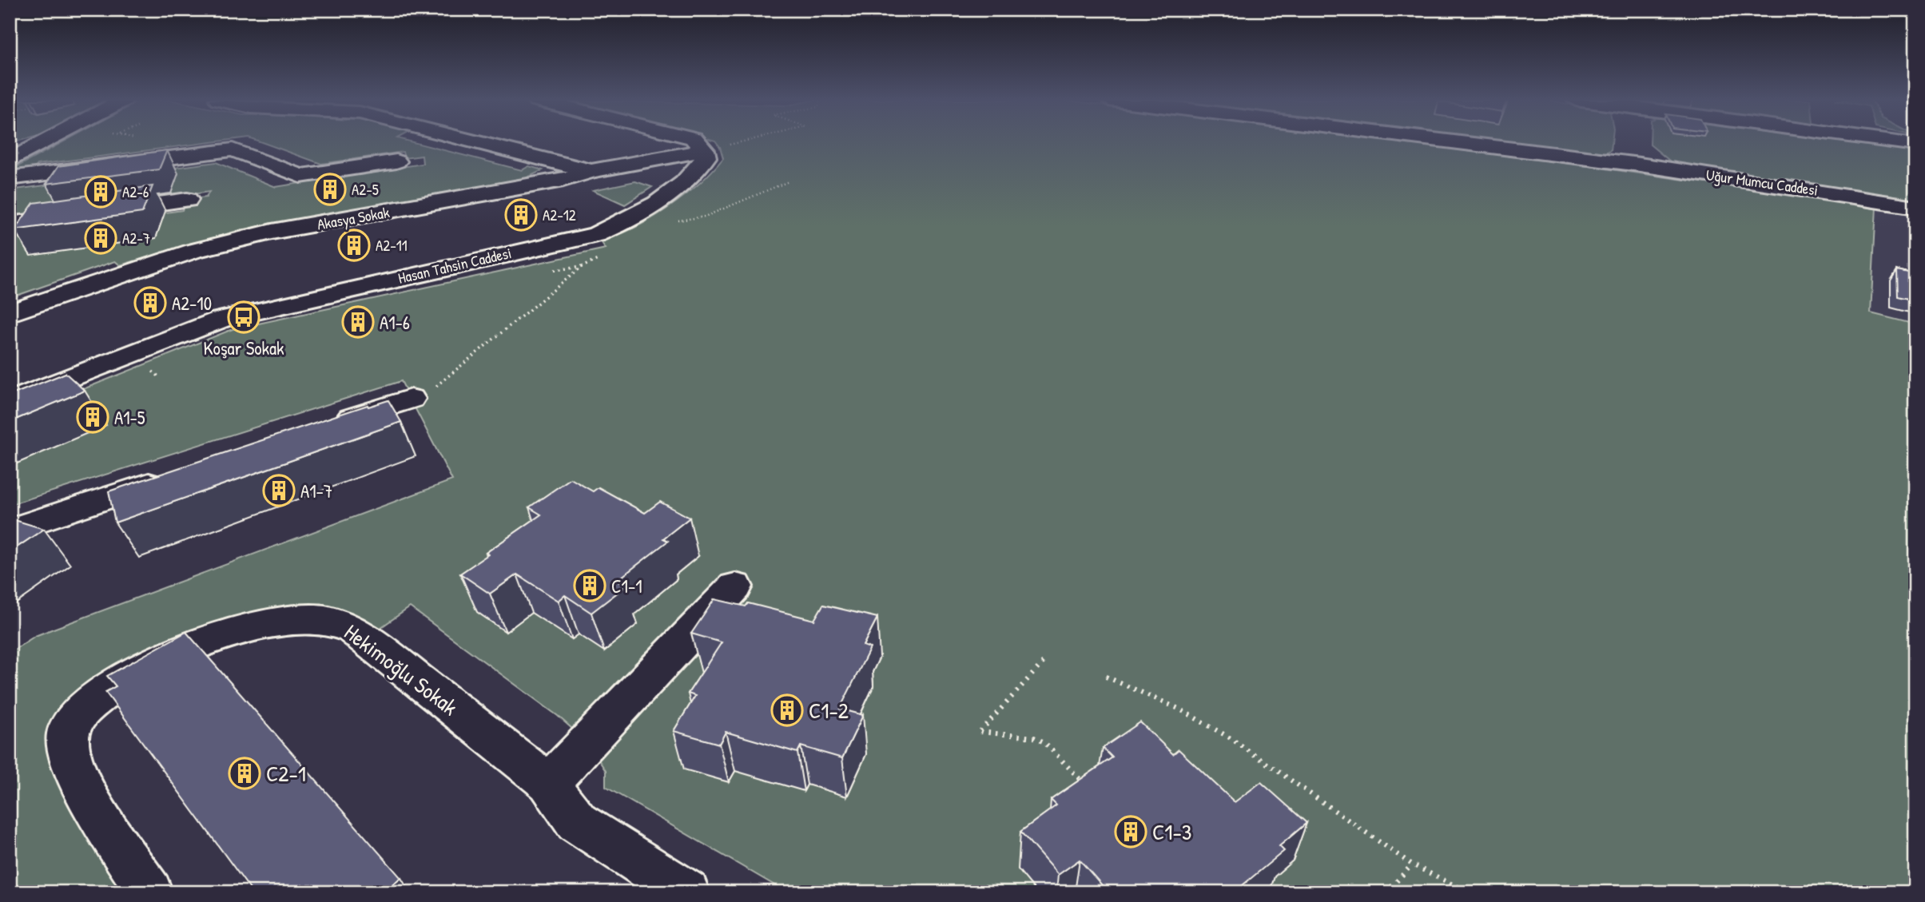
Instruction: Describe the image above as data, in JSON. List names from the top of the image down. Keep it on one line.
{"streets":{"street":["Uğur Mumcu Caddesi","Akasya Sokak","Hasan Tahsin Caddesi","Hekimoğlu Sokak"]},"crossings":[["Akasya Sokak","Hasan Tahsin Caddesi"]],"places":{"building":["A2-5","A2-6","A2-12","A2-7","A2-11","A2-10","A1-6","A1-5","A1-7","C1-1","C1-2","C2-1","C1-3"],"bus stop":["Koşar Sokak"]}}
